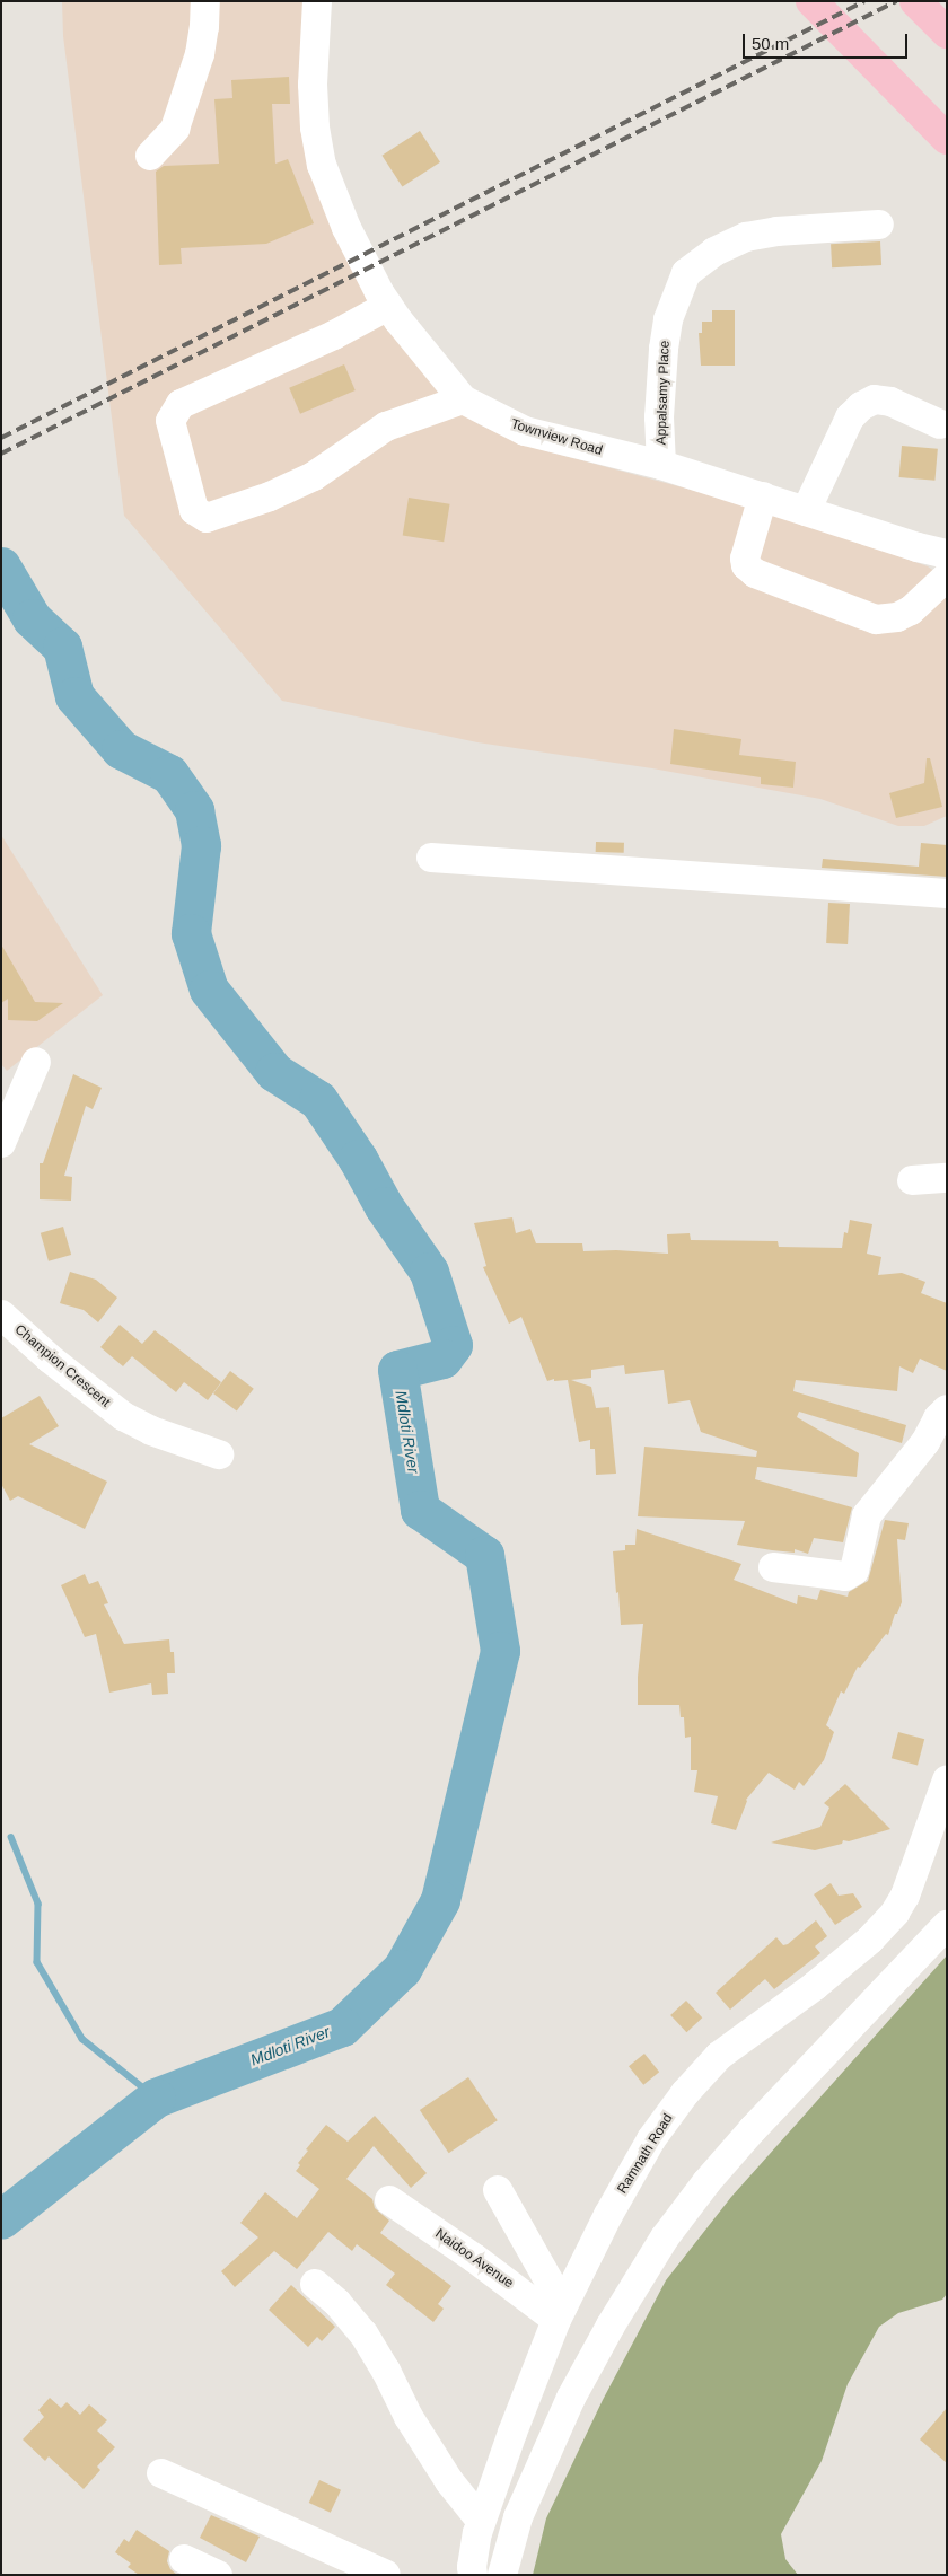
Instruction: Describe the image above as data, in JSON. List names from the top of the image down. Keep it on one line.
{"streets":{"street":["Appalsamy Place","Townview Road","Champion Crescent","Ramnath Road","Naidoo Avenue"]},"crossings":[["Appalsamy Place","Townview Road"],["Ramnath Road","Naidoo Avenue"]],"water":["Mdloti River"],"scale_bar":"50 m"}
